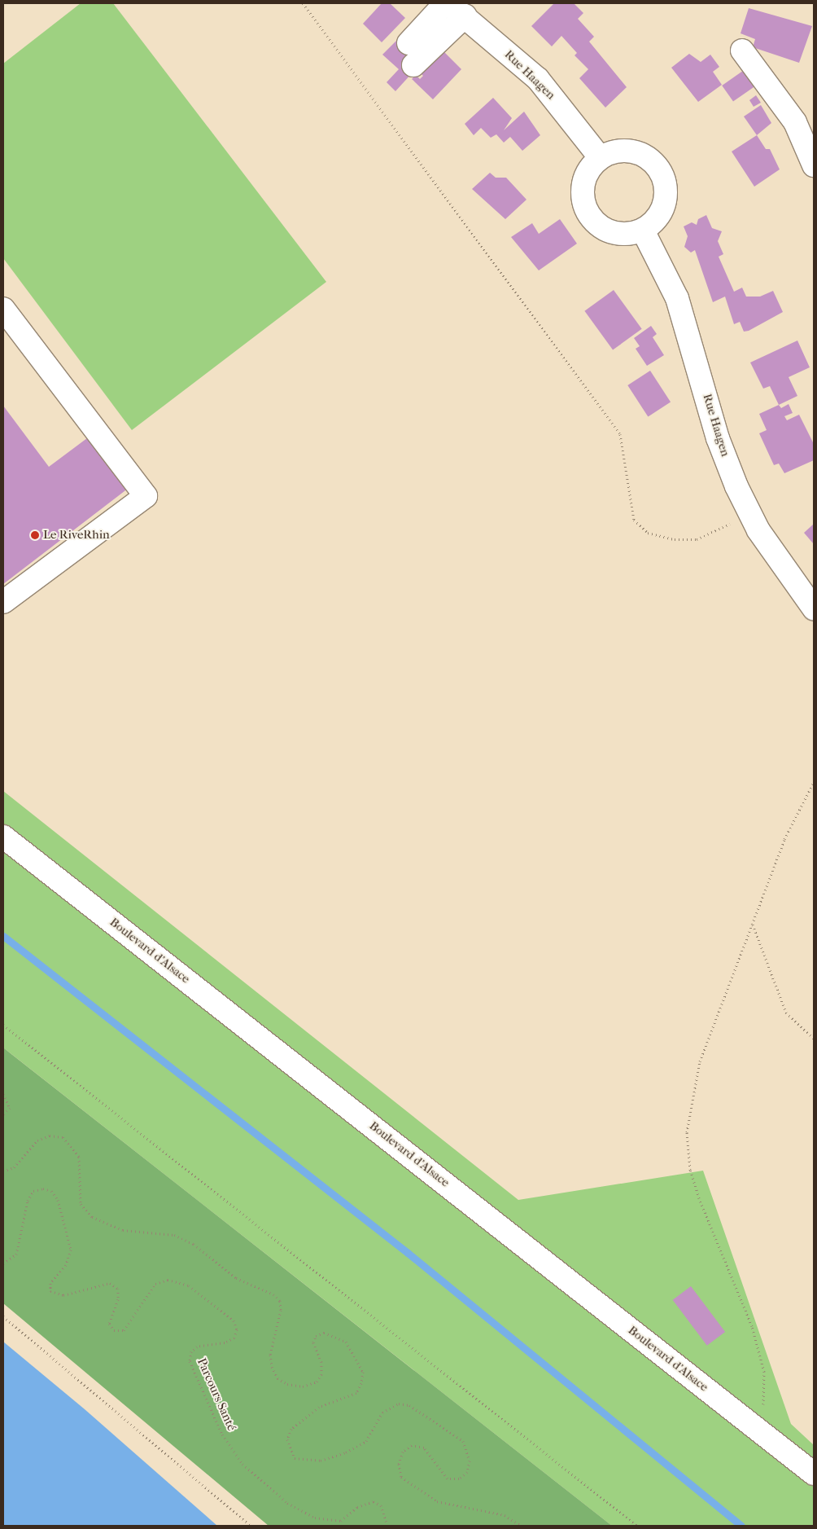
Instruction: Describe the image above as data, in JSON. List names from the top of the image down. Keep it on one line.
{"streets":{"street":["Rue Haagen","Boulevard d'Alsace"],"path":["Parcours Santé"]},"places":["Le RiveRhin"]}
